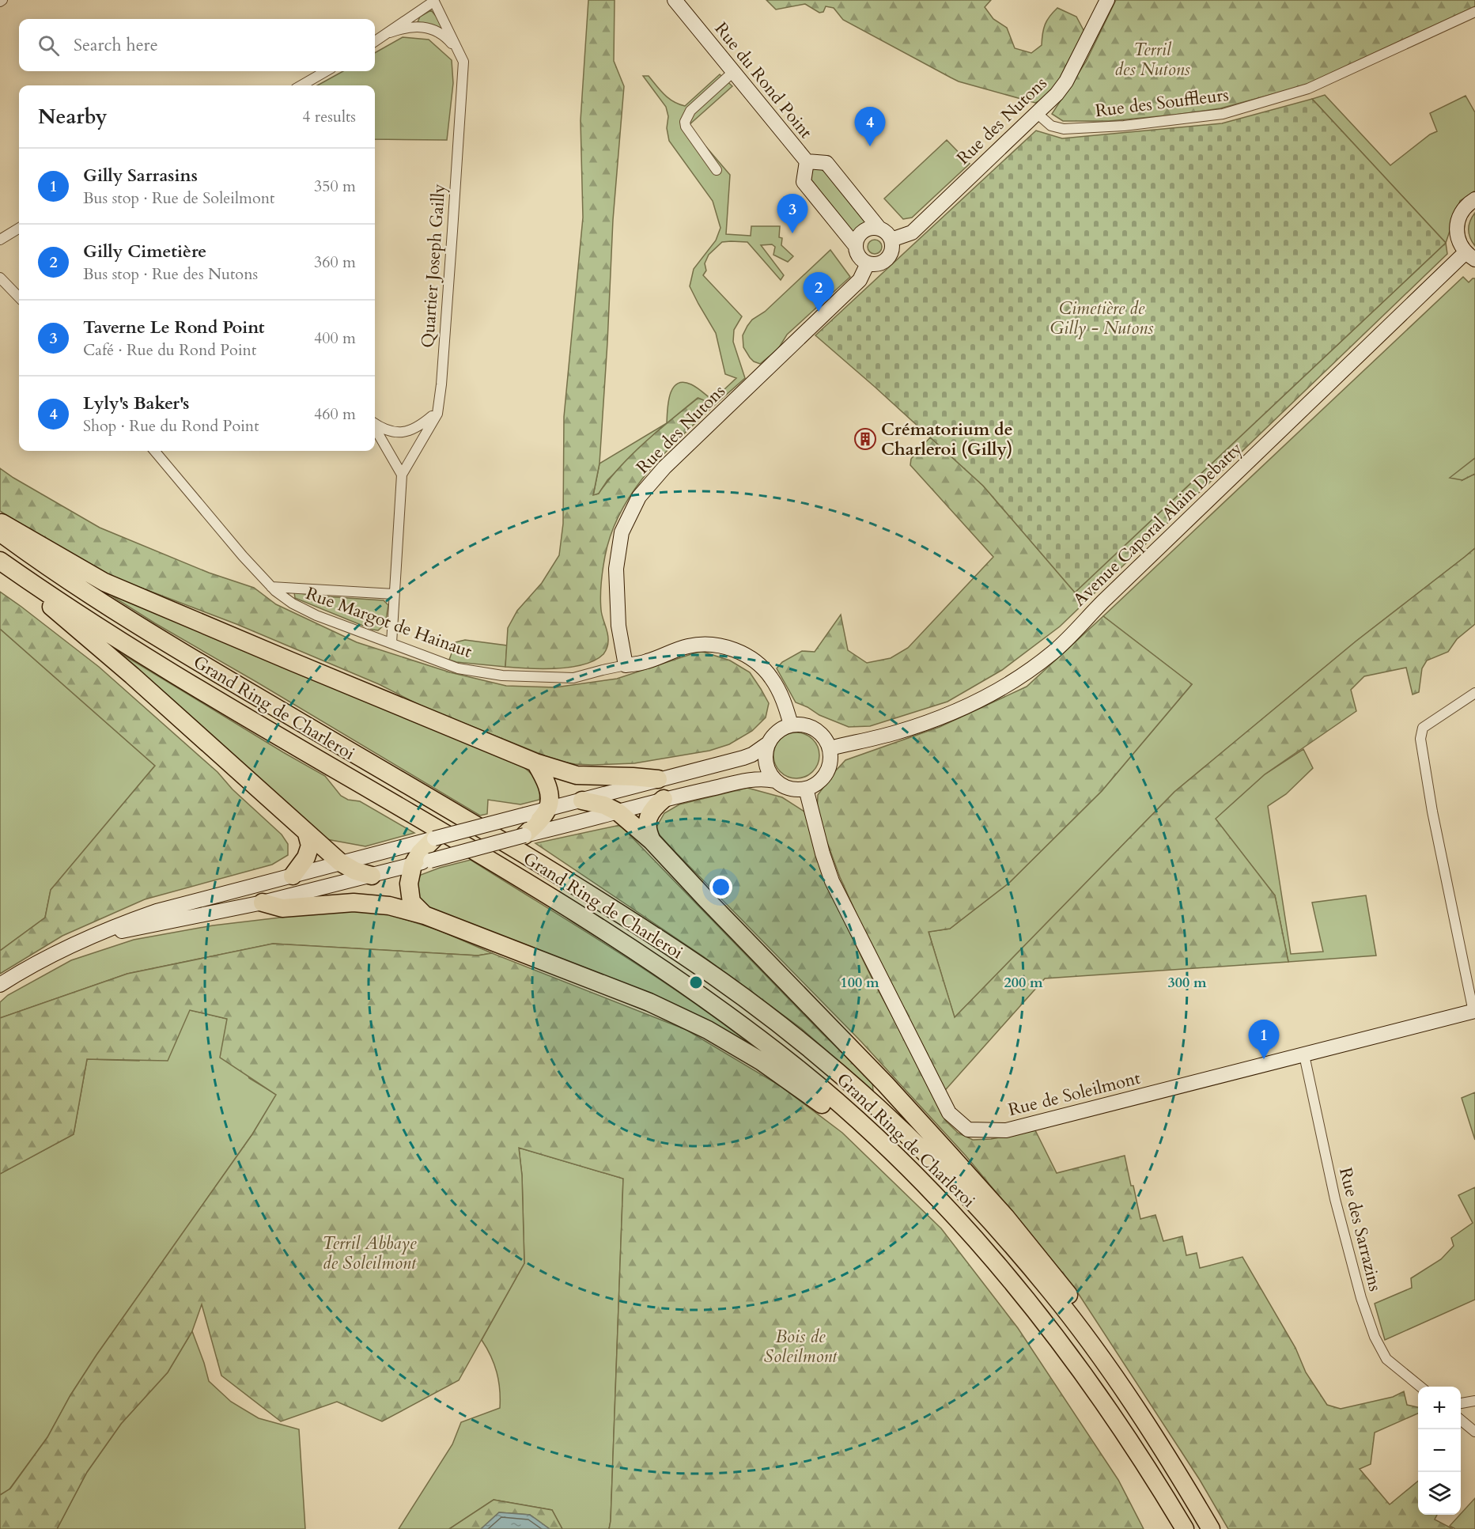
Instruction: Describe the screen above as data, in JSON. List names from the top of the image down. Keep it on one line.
{"streets":{"highway":["Grand Ring de Charleroi"],"main road":["Rue du Rond Point","Rue des Nutons","Avenue Caporal Alain Debatty","Rue de Soleilmont"],"street":["Rue des Souffleurs","Quartier Joseph Gailly","Rue Margot de Hainaut","Rue des Sarrazins"]},"crossings":[["Rue du Rond Point","Rue des Nutons"],["Rue des Souffleurs","Rue des Nutons"],["Rue des Nutons","Rue Margot de Hainaut"],["Quartier Joseph Gailly","Rue Margot de Hainaut"],["Avenue Caporal Alain Debatty","Rue de Soleilmont"],["Rue de Soleilmont","Rue des Sarrazins"]],"parks":["Terril des Nutons","Cimetière de Gilly - Nutons","Terril Abbaye de Soleilmont","Bois de Soleilmont"],"places":{"building":["Crématorium de Charleroi (Gilly)"]},"page":{"search":"Search here","heading":["Nearby","4 results"],"pins":["4","3","2","1"],"list":[{"mark":"1","name":"Gilly Sarrasins","note":"Bus stop · Rue de Soleilmont","value":"350 m"},{"mark":"2","name":"Gilly Cimetière","note":"Bus stop · Rue des Nutons","value":"360 m"},{"mark":"3","name":"Taverne Le Rond Point","note":"Café · Rue du Rond Point","value":"400 m"},{"mark":"4","name":"Lyly's Baker's","note":"Shop · Rue du Rond Point","value":"460 m"}],"map_buttons":["+","−"]},"rings":["100 m","200 m","300 m"]}
